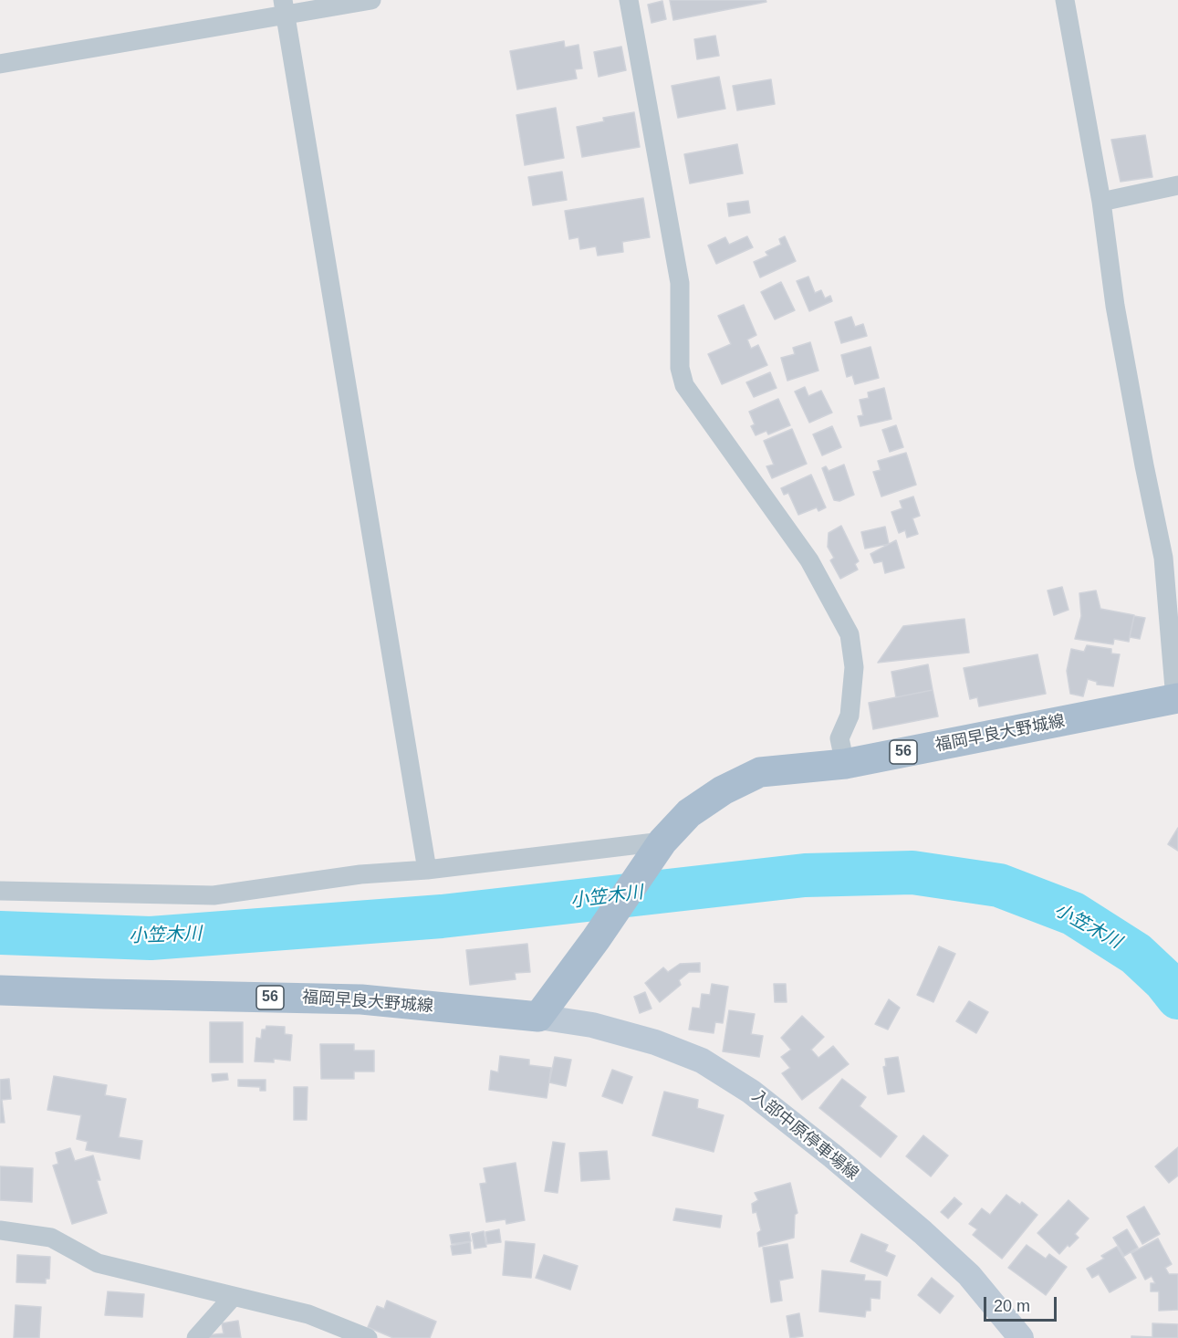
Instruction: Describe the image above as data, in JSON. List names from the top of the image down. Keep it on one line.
{"streets":{"main road":["福岡早良大野城線","56","入部中原停車場線"]},"crossings":[["福岡早良大野城線","56"],["福岡早良大野城線","入部中原停車場線"],["56","入部中原停車場線"]],"water":["小笠木川"],"scale_bar":"20 m"}
